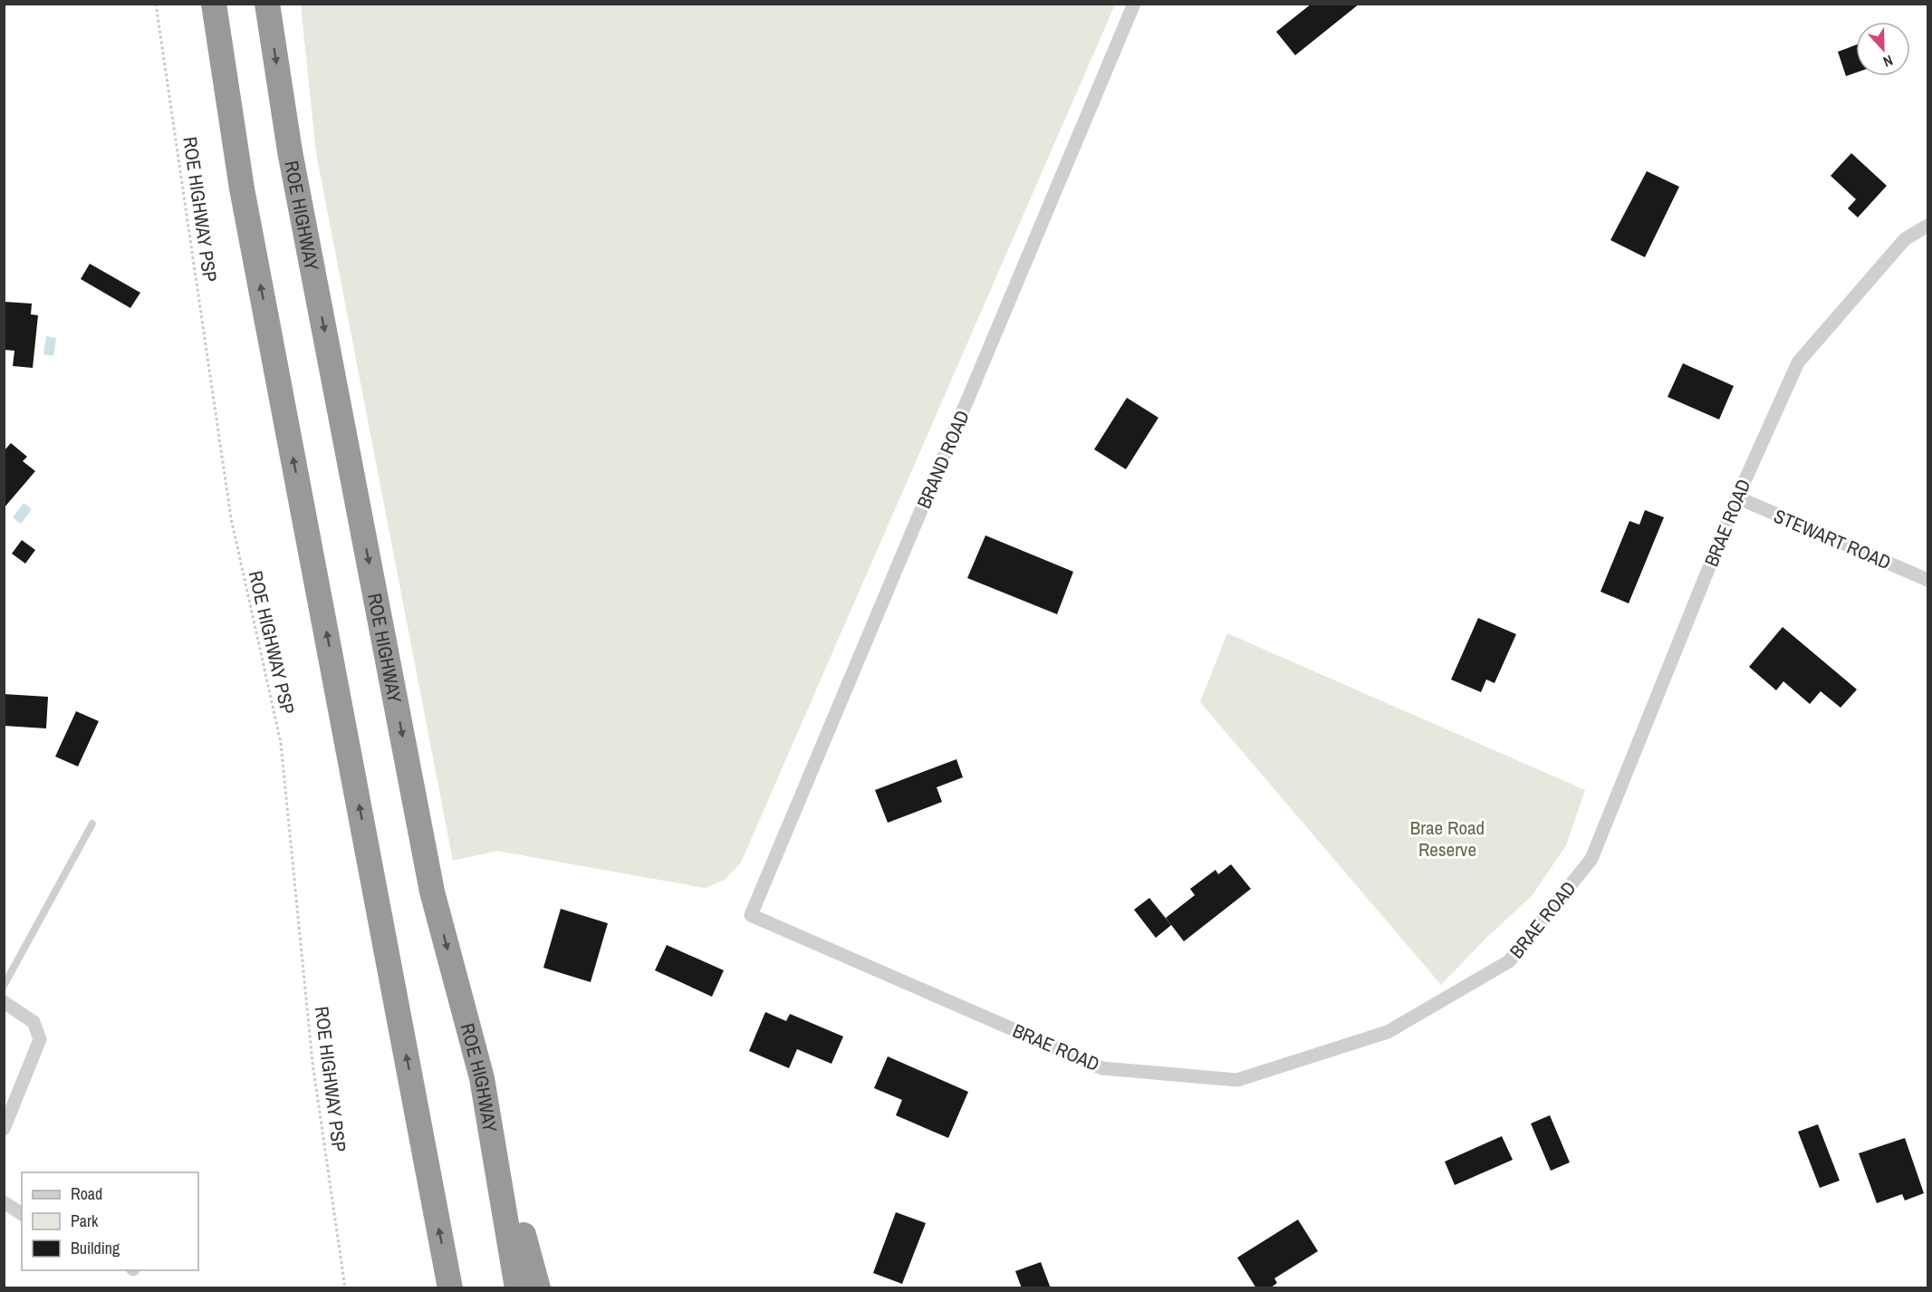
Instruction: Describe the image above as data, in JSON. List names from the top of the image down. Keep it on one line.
{"streets":{"highway":["ROE HIGHWAY"],"street":["BRAND ROAD","BRAE ROAD","STEWART ROAD"],"path":["ROE HIGHWAY PSP"]},"crossings":[["BRAND ROAD","BRAE ROAD"],["BRAE ROAD","STEWART ROAD"]],"parks":["Brae Road Reserve"],"legend":["Road","Park","Building"],"north":"bottom"}
